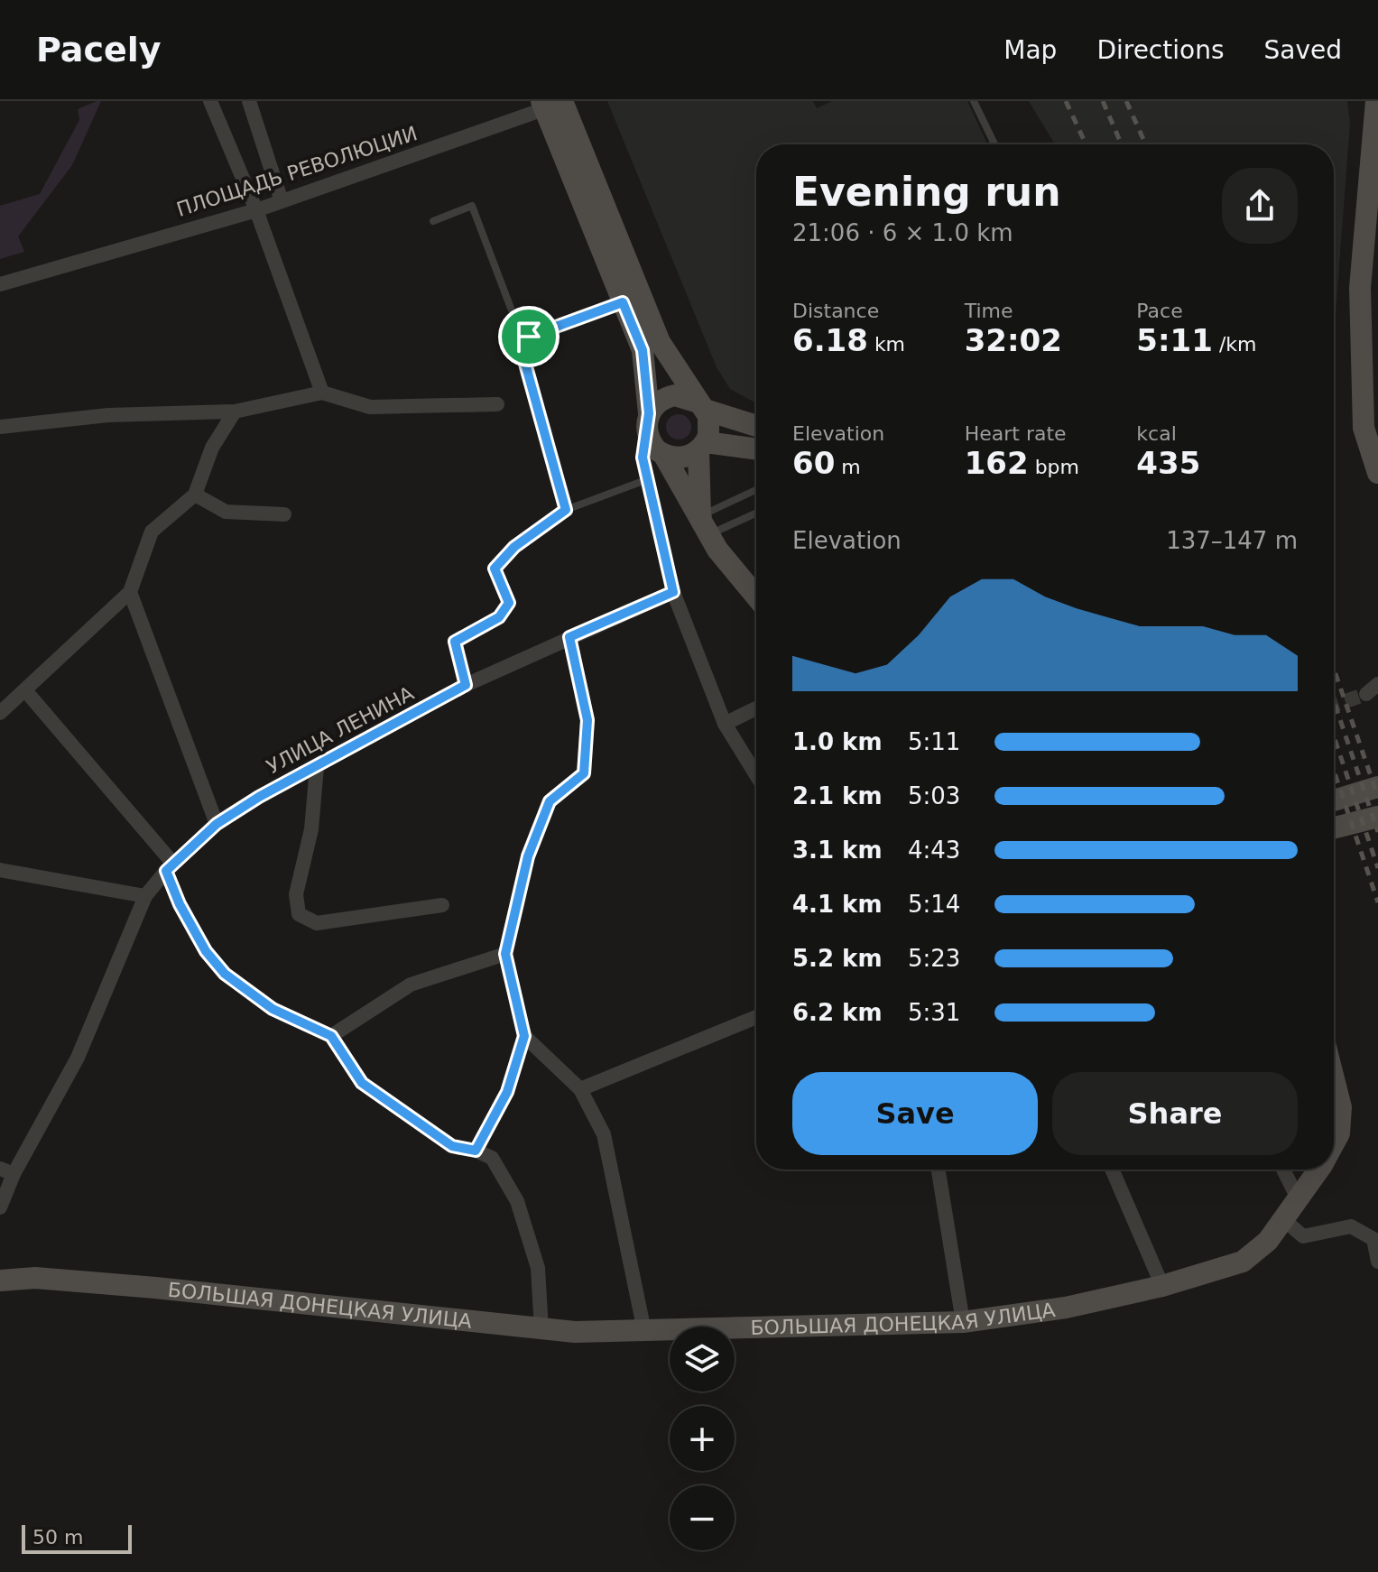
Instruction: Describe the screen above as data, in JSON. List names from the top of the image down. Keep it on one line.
{"streets":{"street":["ПЛОЩАДЬ РЕВОЛЮЦИИ","УЛИЦА ЛЕНИНА","БОЛЬШАЯ ДОНЕЦКАЯ УЛИЦА"]},"scale_bar":"50 m","page":{"header":"Pacely","nav":["Map","Directions","Saved"],"heading":["Evening run","21:06 · 6 × 1.0 km"],"stats":[["Distance","6.18 km"],["Time","32:02"],["Pace","5:11 /km"],["Elevation","60 m"],["Heart rate","162 bpm"],["kcal","435"]],"chart":["Elevation","137–147 m"],"list":[{"name":"1.0 km","note":"5:11"},{"name":"2.1 km","note":"5:03"},{"name":"3.1 km","note":"4:43"},{"name":"4.1 km","note":"5:14"},{"name":"5.2 km","note":"5:23"},{"name":"6.2 km","note":"5:31"}],"buttons":["Save","Share"],"map_buttons":["+","−"],"scale":"50 m"}}
